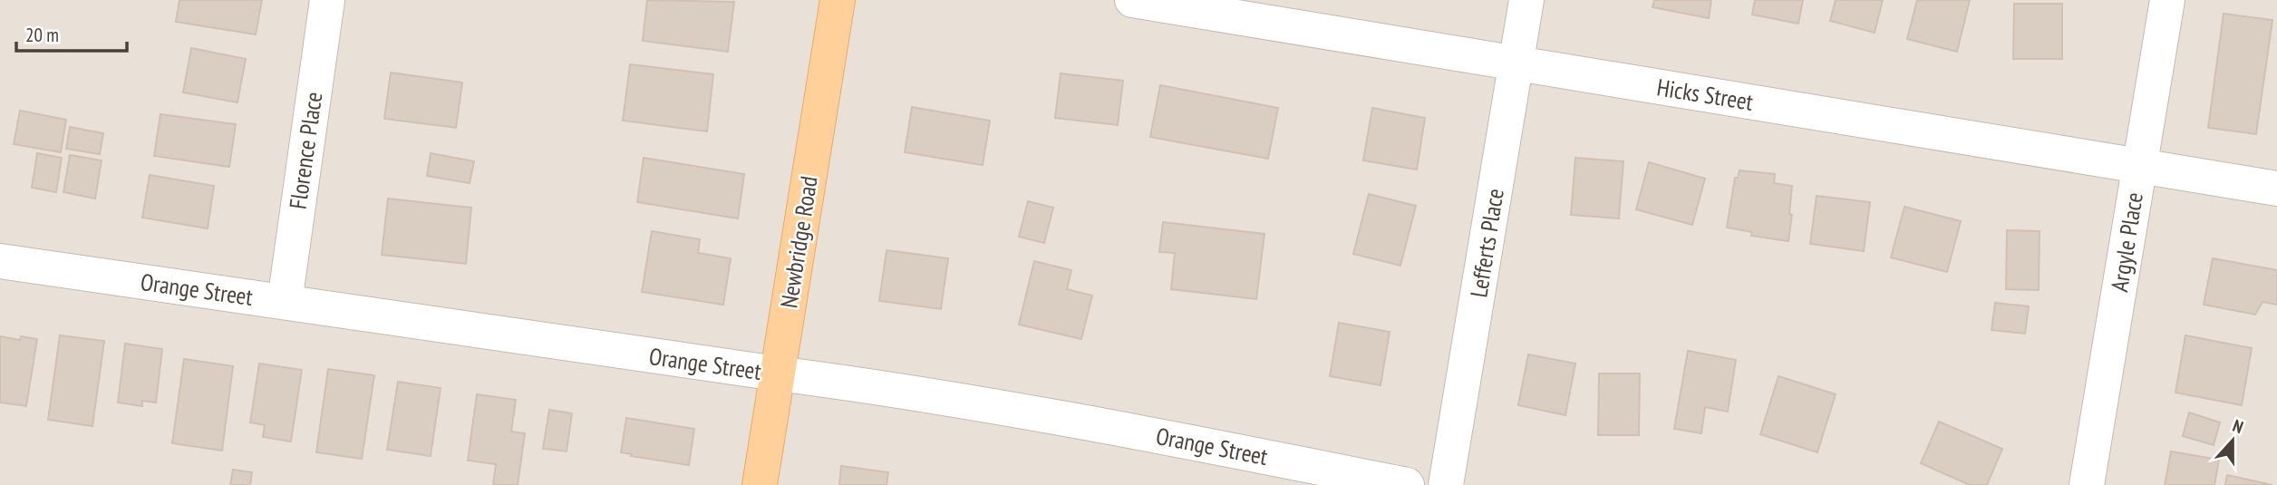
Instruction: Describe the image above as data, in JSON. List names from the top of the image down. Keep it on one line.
{"streets":{"main road":["Newbridge Road"],"street":["Hicks Street","Florence Place","Argyle Place","Lefferts Place","Orange Street"]},"crossings":[["Hicks Street","Argyle Place"],["Hicks Street","Lefferts Place"],["Florence Place","Orange Street"],["Newbridge Road","Orange Street"]],"scale_bar":"20 m","north":"top"}
